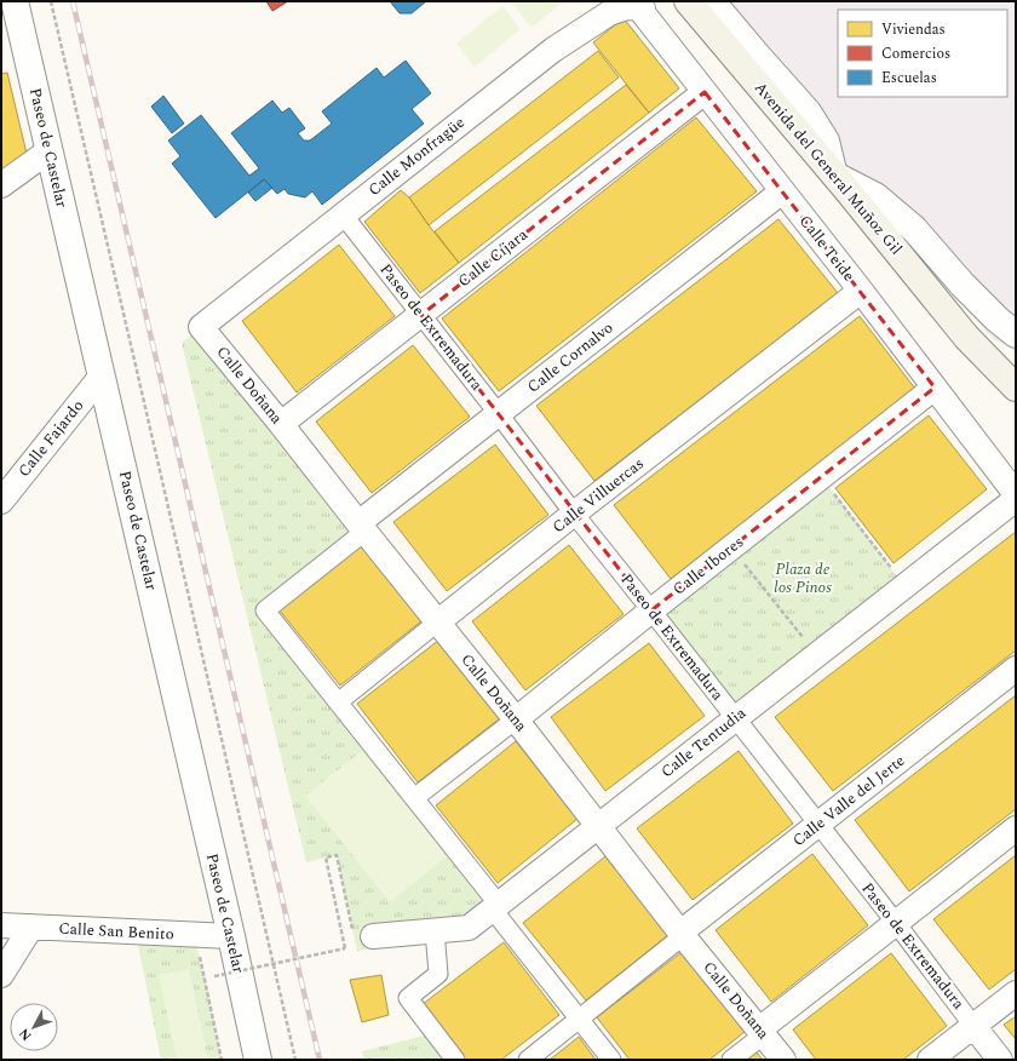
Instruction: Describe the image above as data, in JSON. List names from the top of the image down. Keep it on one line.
{"streets":{"main road":["Avenida del General Muñoz Gil"],"street":["Paseo de Castelar","Calle Monfragüe","Calle Teide","Calle Cíjara","Paseo de Extremadura","Calle Cornalvo","Calle Doñana","Calle Fajardo","Calle Villuercas","Calle Ibores","Calle Tentudia","Calle Valle del Jerte","Calle San Benito"]},"crossings":[["Paseo de Castelar","Calle Fajardo"],["Paseo de Castelar","Calle San Benito"],["Calle Monfragüe","Calle Teide"],["Calle Monfragüe","Paseo de Extremadura"],["Calle Monfragüe","Calle Doñana"],["Calle Teide","Calle Cíjara"],["Calle Teide","Calle Cornalvo"],["Calle Teide","Calle Villuercas"],["Calle Teide","Calle Ibores"],["Calle Cíjara","Paseo de Extremadura"],["Calle Cíjara","Calle Doñana"],["Paseo de Extremadura","Calle Cornalvo"],["Paseo de Extremadura","Calle Villuercas"],["Paseo de Extremadura","Calle Ibores"],["Paseo de Extremadura","Calle Tentudia"],["Paseo de Extremadura","Calle Valle del Jerte"],["Calle Cornalvo","Calle Doñana"],["Calle Doñana","Calle Villuercas"],["Calle Doñana","Calle Ibores"],["Calle Doñana","Calle Tentudia"],["Calle Doñana","Calle Valle del Jerte"]],"parks":["Plaza de los Pinos"],"legend":["Viviendas","Comercios","Escuelas"],"north":"bottom left"}
